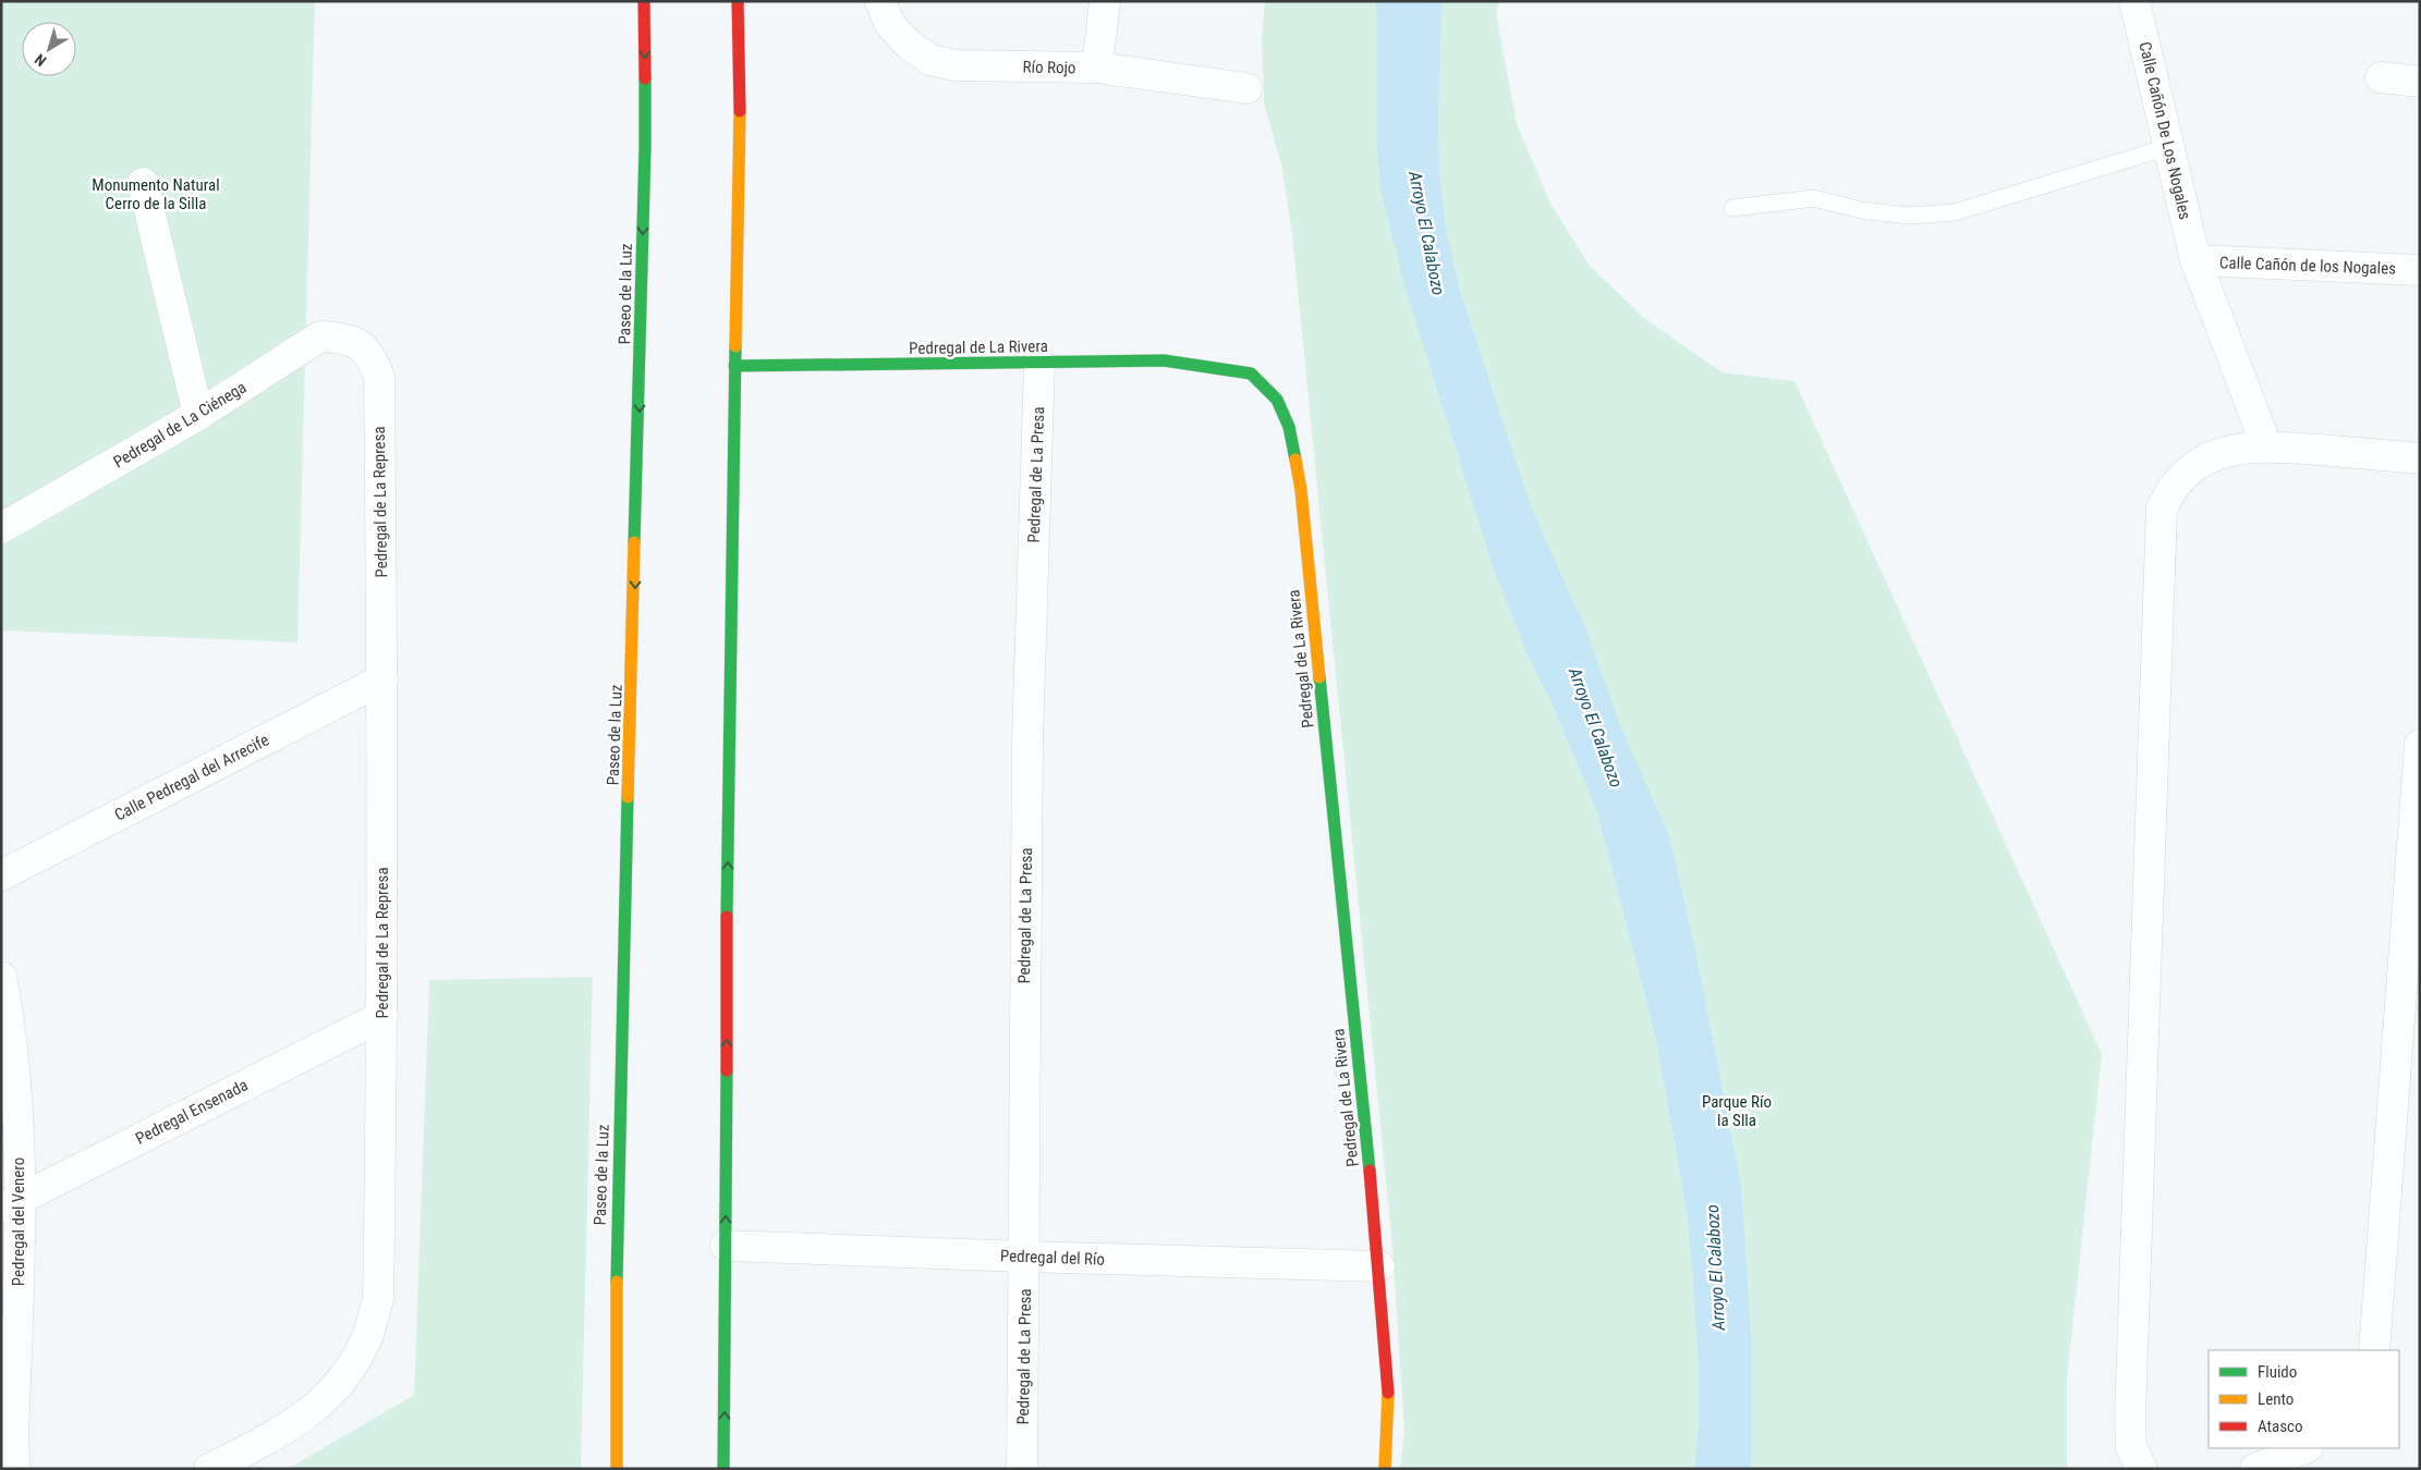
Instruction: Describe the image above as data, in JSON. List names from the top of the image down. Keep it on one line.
{"streets":{"street":["Río Rojo","Calle Cañón De Los Nogales","Calle Cañón de los Nogales","Paseo de la Luz","Pedregal de La Rivera","Pedregal de La Ciénega","Pedregal de La Presa","Pedregal de La Represa","Calle Pedregal del Arrecife","Pedregal Ensenada","Pedregal del Venero","Pedregal del Río"]},"crossings":[["Calle Cañón De Los Nogales","Calle Cañón de los Nogales"],["Pedregal de La Rivera","Pedregal de La Presa"],["Pedregal de La Rivera","Pedregal del Río"],["Pedregal de La Ciénega","Pedregal de La Represa"],["Pedregal de La Presa","Pedregal del Río"],["Pedregal de La Represa","Calle Pedregal del Arrecife"],["Pedregal de La Represa","Pedregal Ensenada"],["Pedregal Ensenada","Pedregal del Venero"]],"water":["Arroyo El Calabozo"],"parks":["Monumento Natural Cerro de la Silla","Parque Río la Slla"],"legend":["Fluido","Lento","Atasco"],"north":"bottom left"}
